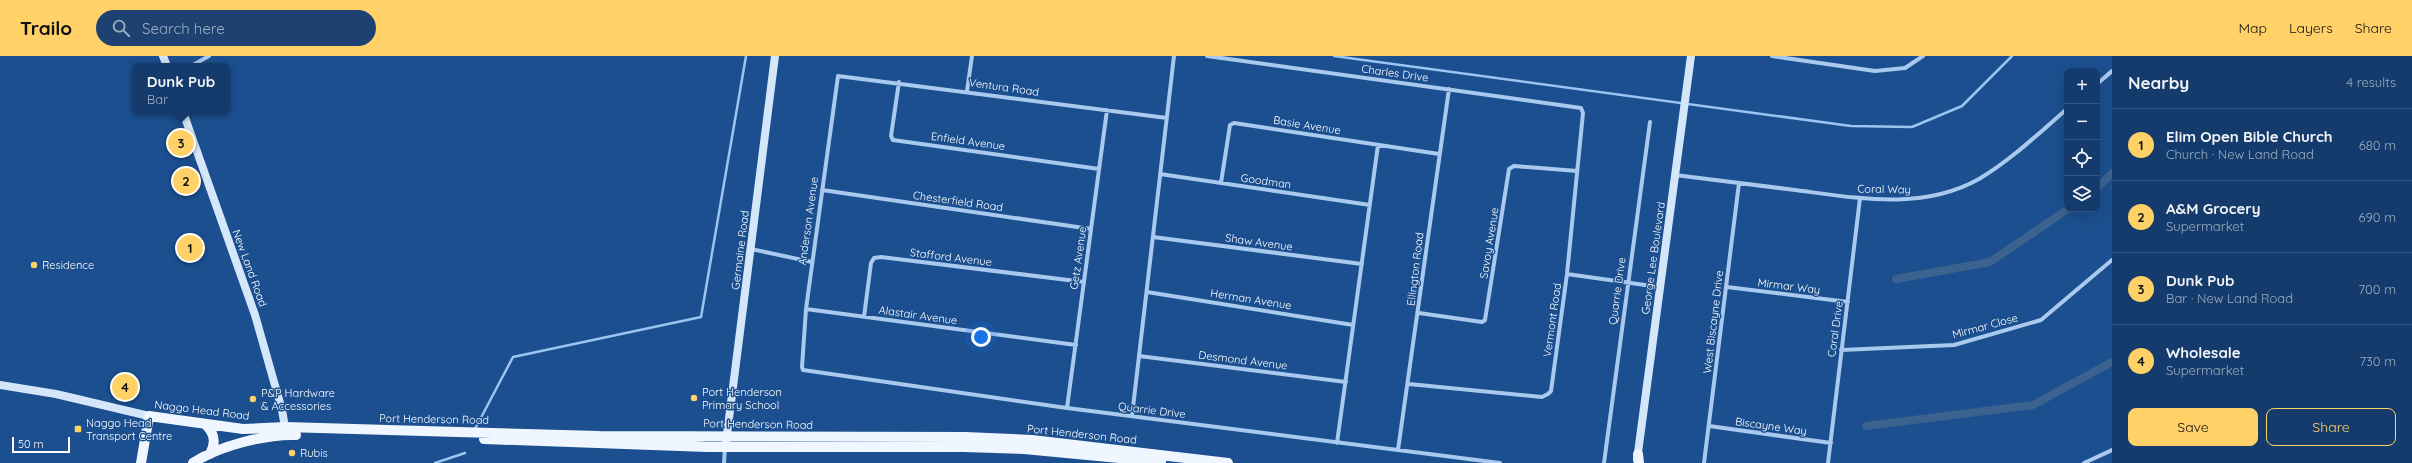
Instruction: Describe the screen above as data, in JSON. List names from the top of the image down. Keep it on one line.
{"streets":{"main road":["Naggo Head Road","Port Henderson Road"],"street":["Charles Drive","Ventura Road","Basie Avenue","Enfield Avenue","Goodman","Coral Way","Chesterfield Road","Anderson Avenue","Shaw Avenue","Savoy Avenue","Germaine Road","Stafford Avenue","Getz Avenue","George Lee Boulevard","New Land Road","Ellington Road","Mirmar Way","Quarrie Drive","Herman Avenue","Alastair Avenue","Vermont Road","West Biscayne Drive","Mirmar Close","Coral Drive","Desmond Avenue","Biscayne Way"]},"crossings":[["Charles Drive","Ellington Road"],["Charles Drive","Vermont Road"],["Ventura Road","Enfield Avenue"],["Ventura Road","Anderson Avenue"],["Ventura Road","Getz Avenue"],["Basie Avenue","Goodman"],["Basie Avenue","Ellington Road"],["Enfield Avenue","Getz Avenue"],["Coral Way","George Lee Boulevard"],["Coral Way","West Biscayne Drive"],["Coral Way","Coral Drive"],["Chesterfield Road","Anderson Avenue"],["Chesterfield Road","Getz Avenue"],["Anderson Avenue","Quarrie Drive"],["Anderson Avenue","Alastair Avenue"],["Savoy Avenue","Ellington Road"],["Savoy Avenue","Vermont Road"],["Germaine Road","Port Henderson Road"],["Stafford Avenue","Getz Avenue"],["Stafford Avenue","Alastair Avenue"],["Getz Avenue","Quarrie Drive"],["Getz Avenue","Alastair Avenue"],["New Land Road","Naggo Head Road"],["New Land Road","Port Henderson Road"],["Ellington Road","Quarrie Drive"],["Ellington Road","Vermont Road"],["Mirmar Way","West Biscayne Drive"],["Mirmar Way","Coral Drive"],["West Biscayne Drive","Biscayne Way"],["Mirmar Close","Coral Drive"],["Coral Drive","Biscayne Way"],["Naggo Head Road","Port Henderson Road"]],"places":{"other":["Residence","Port Henderson Primary School","P&P Hardware & Accessories","Rubis"],"transit":["Naggo Head Transport Centre"]},"scale_bar":"50 m","page":{"header":"Trailo","search":"Search here","nav":["Map","Layers","Share"],"heading":["Nearby","4 results"],"popup":["Dunk Pub","Bar"],"map_buttons":["+","−"],"list":[{"mark":"1","name":"Elim Open Bible Church","note":"Church · New Land Road","value":"680 m"},{"mark":"2","name":"A&M Grocery","note":"Supermarket","value":"690 m"},{"mark":"3","name":"Dunk Pub","note":"Bar · New Land Road","value":"700 m"},{"mark":"4","name":"Wholesale","note":"Supermarket","value":"730 m"}],"pins":["3","2","1","4"],"buttons":["Save","Share"],"scale":"50 m"}}
